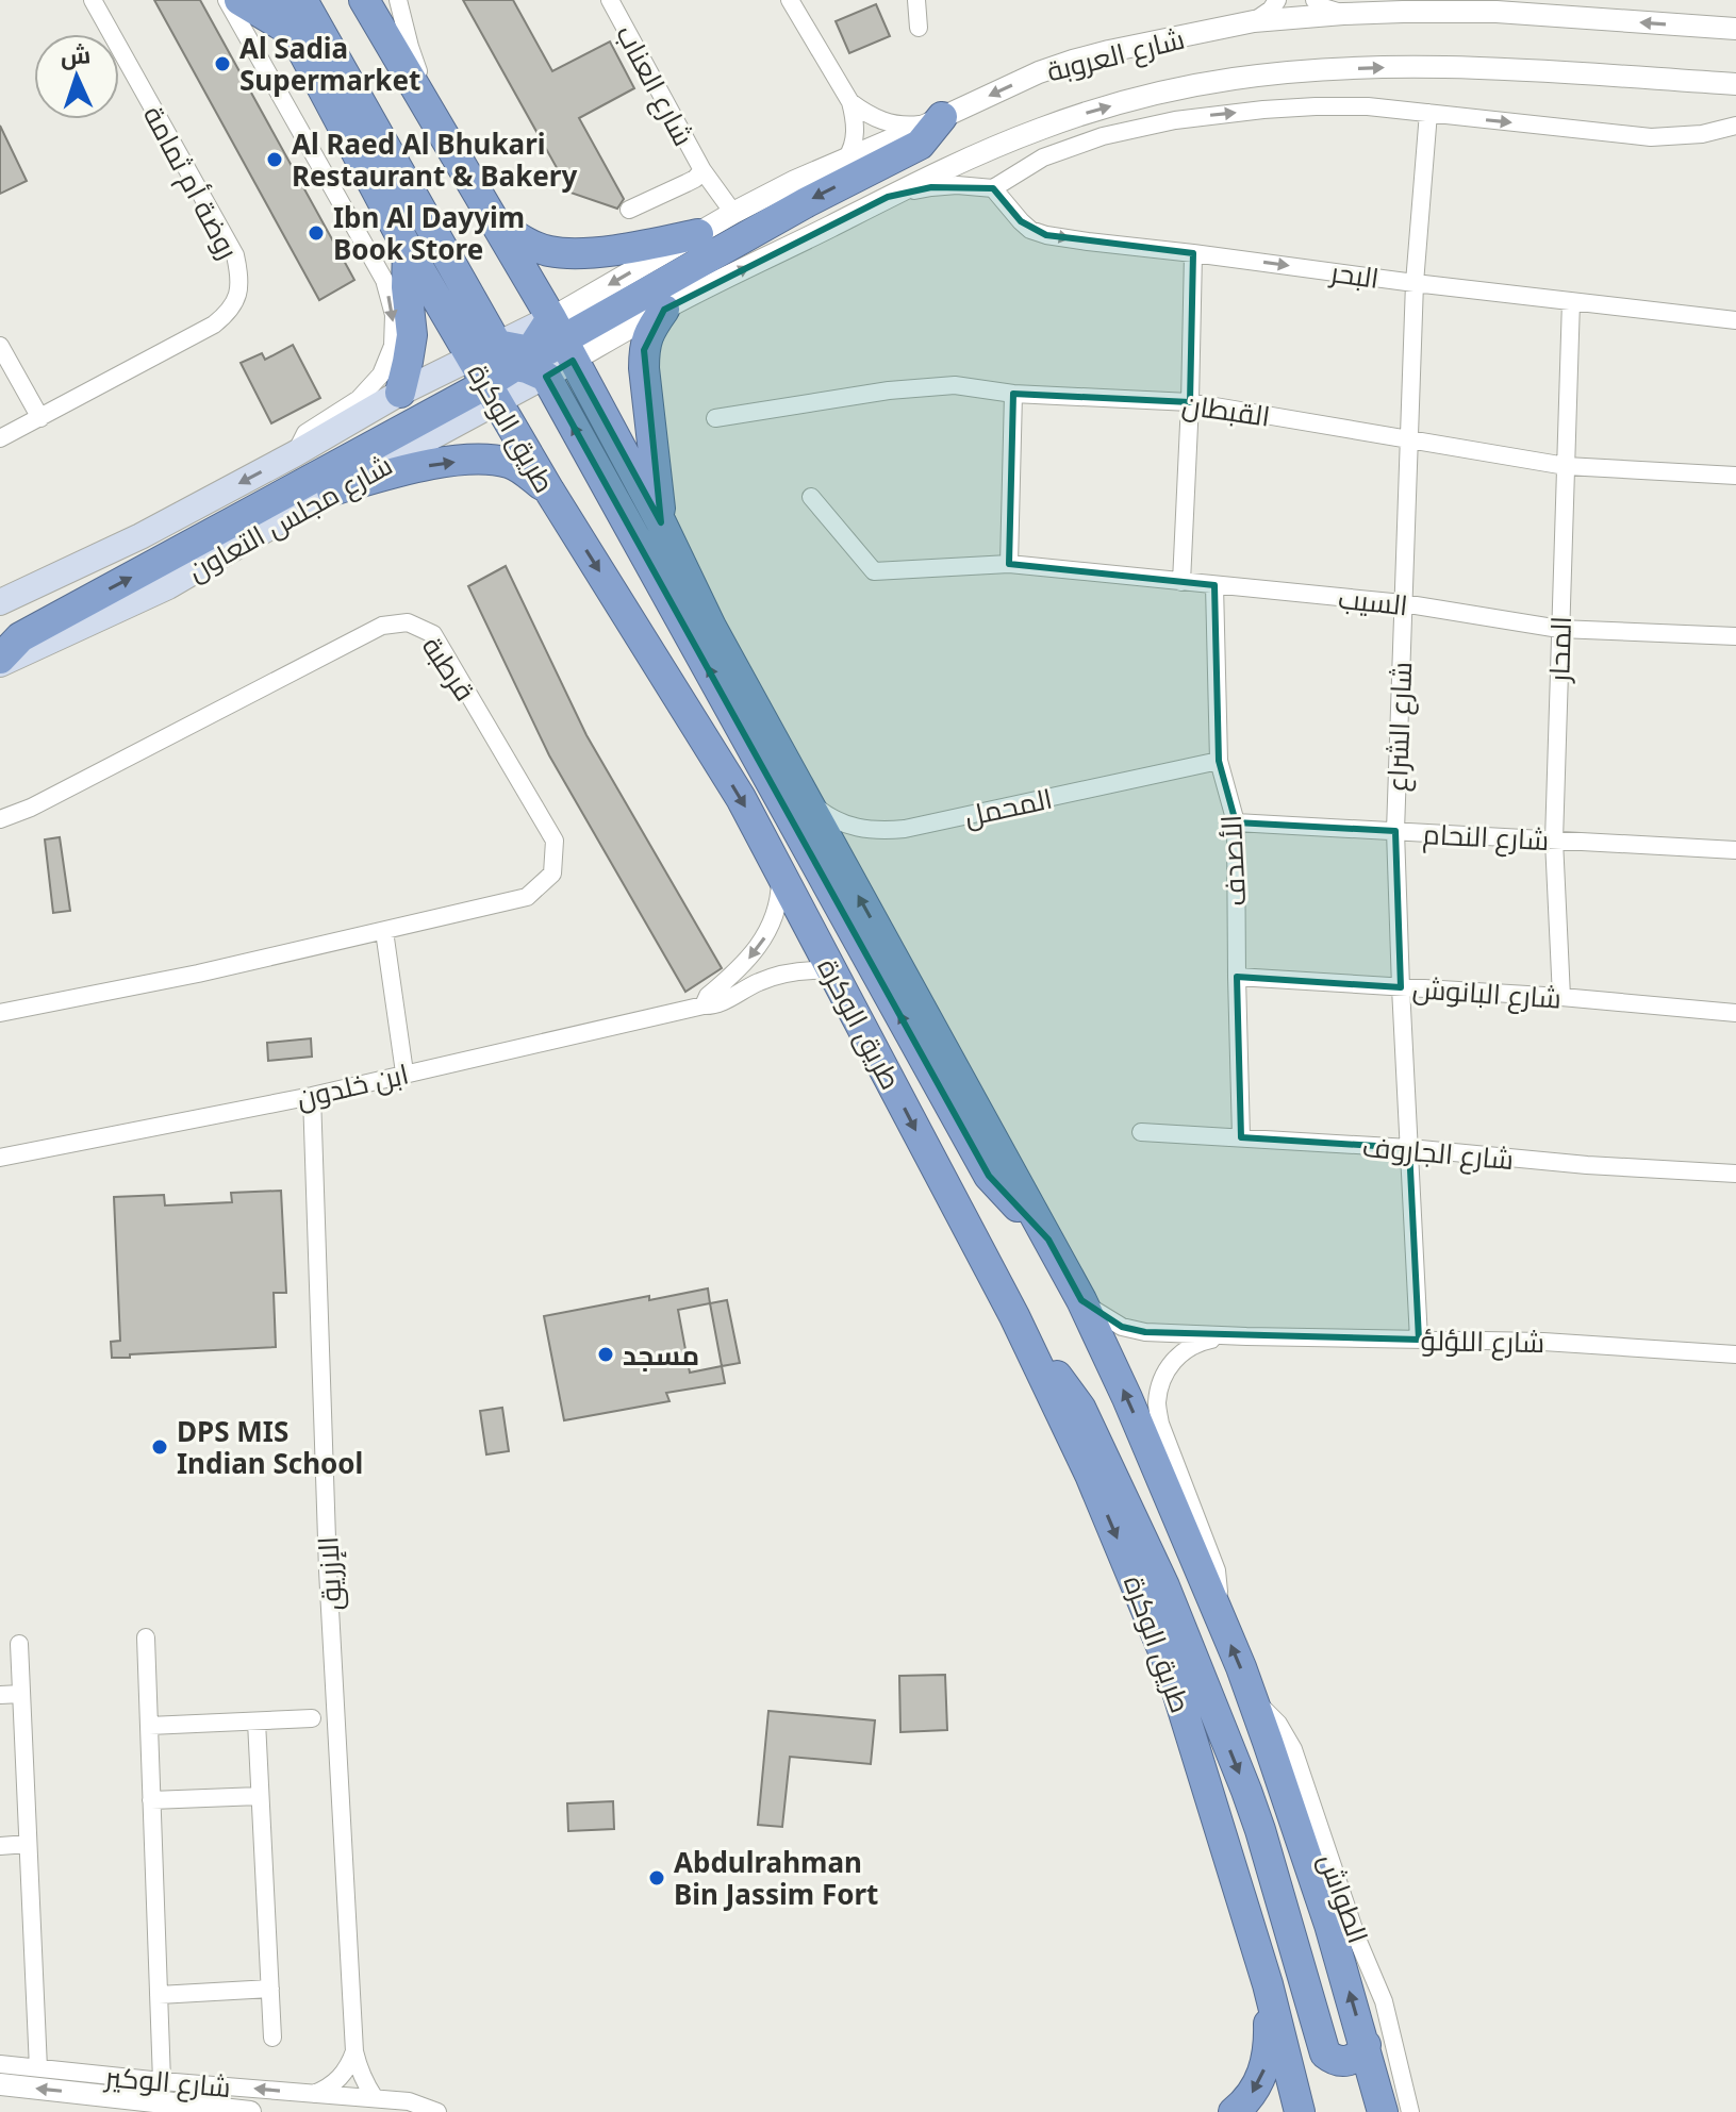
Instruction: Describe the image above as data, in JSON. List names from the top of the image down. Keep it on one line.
{"streets":{"highway":["طريق الوكرة"],"main road":["شارع مجلس التعاون"],"street":["شارع العروبة","شارع العناب","روضة أم ثمامة","البحر","القبطان","السيب","المحار","قرطبة","شارع الشراع","المحمل","شارع النحام","الأصدف","شارع البانوش","ابن خلدون","شارع الجاروف","شارع اللؤلؤ","الإزريق","الطواش","شارع الوكير"]},"crossings":[["شارع العروبة","شارع العناب"],["شارع العروبة","البحر"],["شارع العروبة","طريق الوكرة"],["شارع العروبة","شارع مجلس التعاون"],["البحر","المحار"],["البحر","شارع الشراع"],["القبطان","المحار"],["القبطان","شارع الشراع"],["طريق الوكرة","شارع مجلس التعاون"],["طريق الوكرة","المحمل"],["طريق الوكرة","ابن خلدون"],["طريق الوكرة","شارع اللؤلؤ"],["طريق الوكرة","الطواش"],["السيب","المحار"],["السيب","شارع الشراع"],["السيب","الأصدف"],["المحار","شارع النحام"],["المحار","شارع البانوش"],["شارع الشراع","شارع النحام"],["شارع الشراع","شارع البانوش"],["شارع الشراع","شارع الجاروف"],["شارع الشراع","شارع اللؤلؤ"],["المحمل","الأصدف"],["شارع النحام","الأصدف"],["الأصدف","شارع البانوش"],["الأصدف","شارع الجاروف"],["ابن خلدون","الإزريق"],["الإزريق","شارع الوكير"]],"places":["Al Sadia Supermarket","Al Raed Al Bhukari Restaurant & Bakery","Ibn Al Dayyim Book Store","مسجد","DPS MIS Indian School","Abdulrahman Bin Jassim Fort"],"north":"top"}
